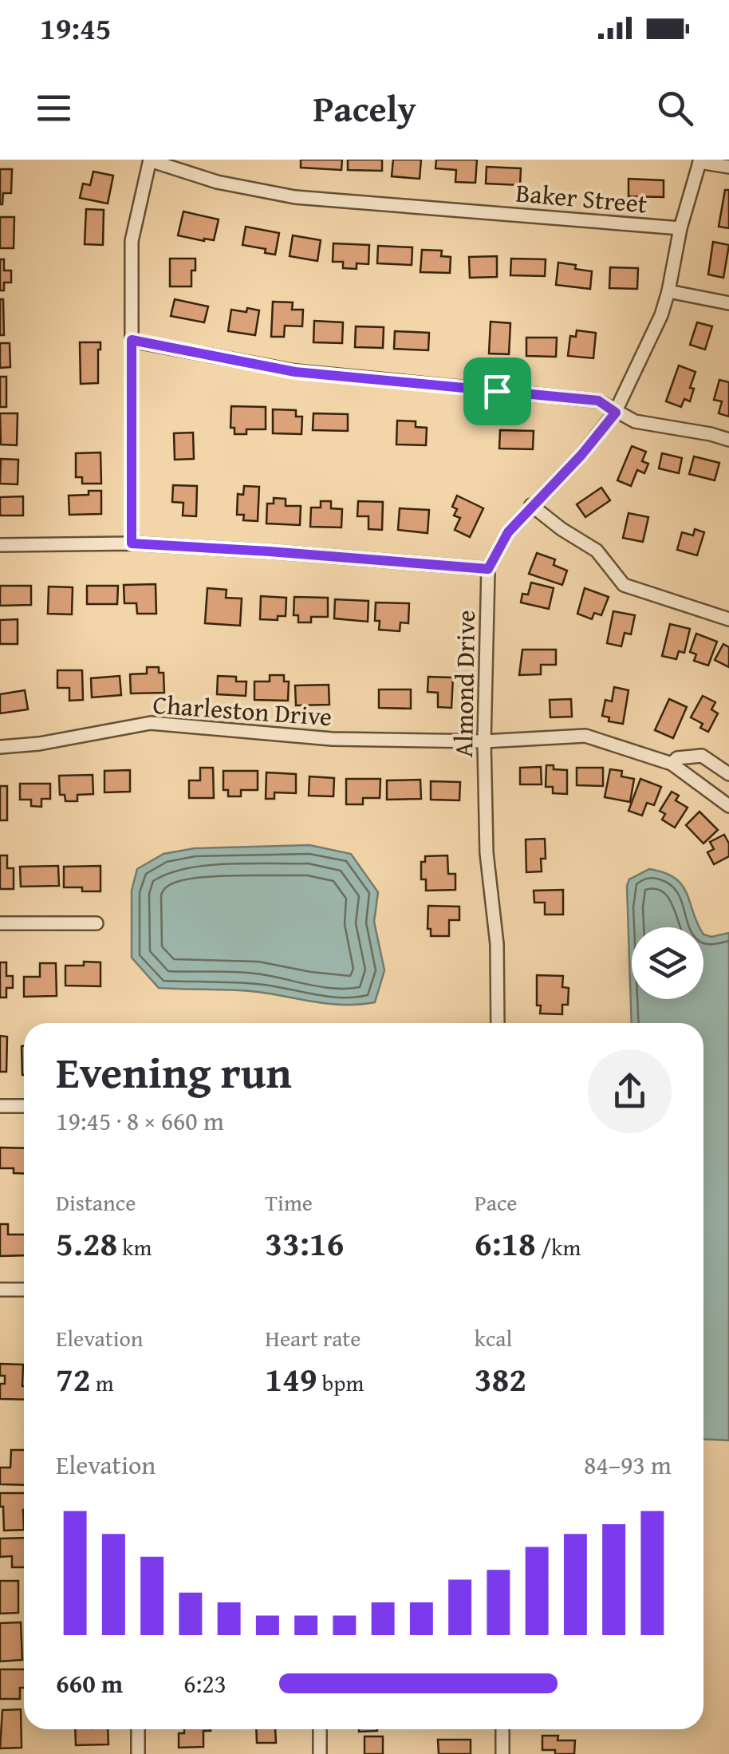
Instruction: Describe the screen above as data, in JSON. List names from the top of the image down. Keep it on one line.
{"streets":{"street":["Baker Street","Almond Drive","Charleston Drive"]},"crossings":[["Baker Street","Almond Drive"],["Almond Drive","Charleston Drive"]],"page":{"status":"19:45","header":"Pacely","heading":["Evening run","19:45 · 8 × 660 m"],"stats":[["Distance","5.28 km"],["Time","33:16"],["Pace","6:18 /km"],["Elevation","72 m"],["Heart rate","149 bpm"],["kcal","382"]],"chart":["Elevation","84–93 m"],"list":[{"name":"660 m","note":"6:23"}]}}
